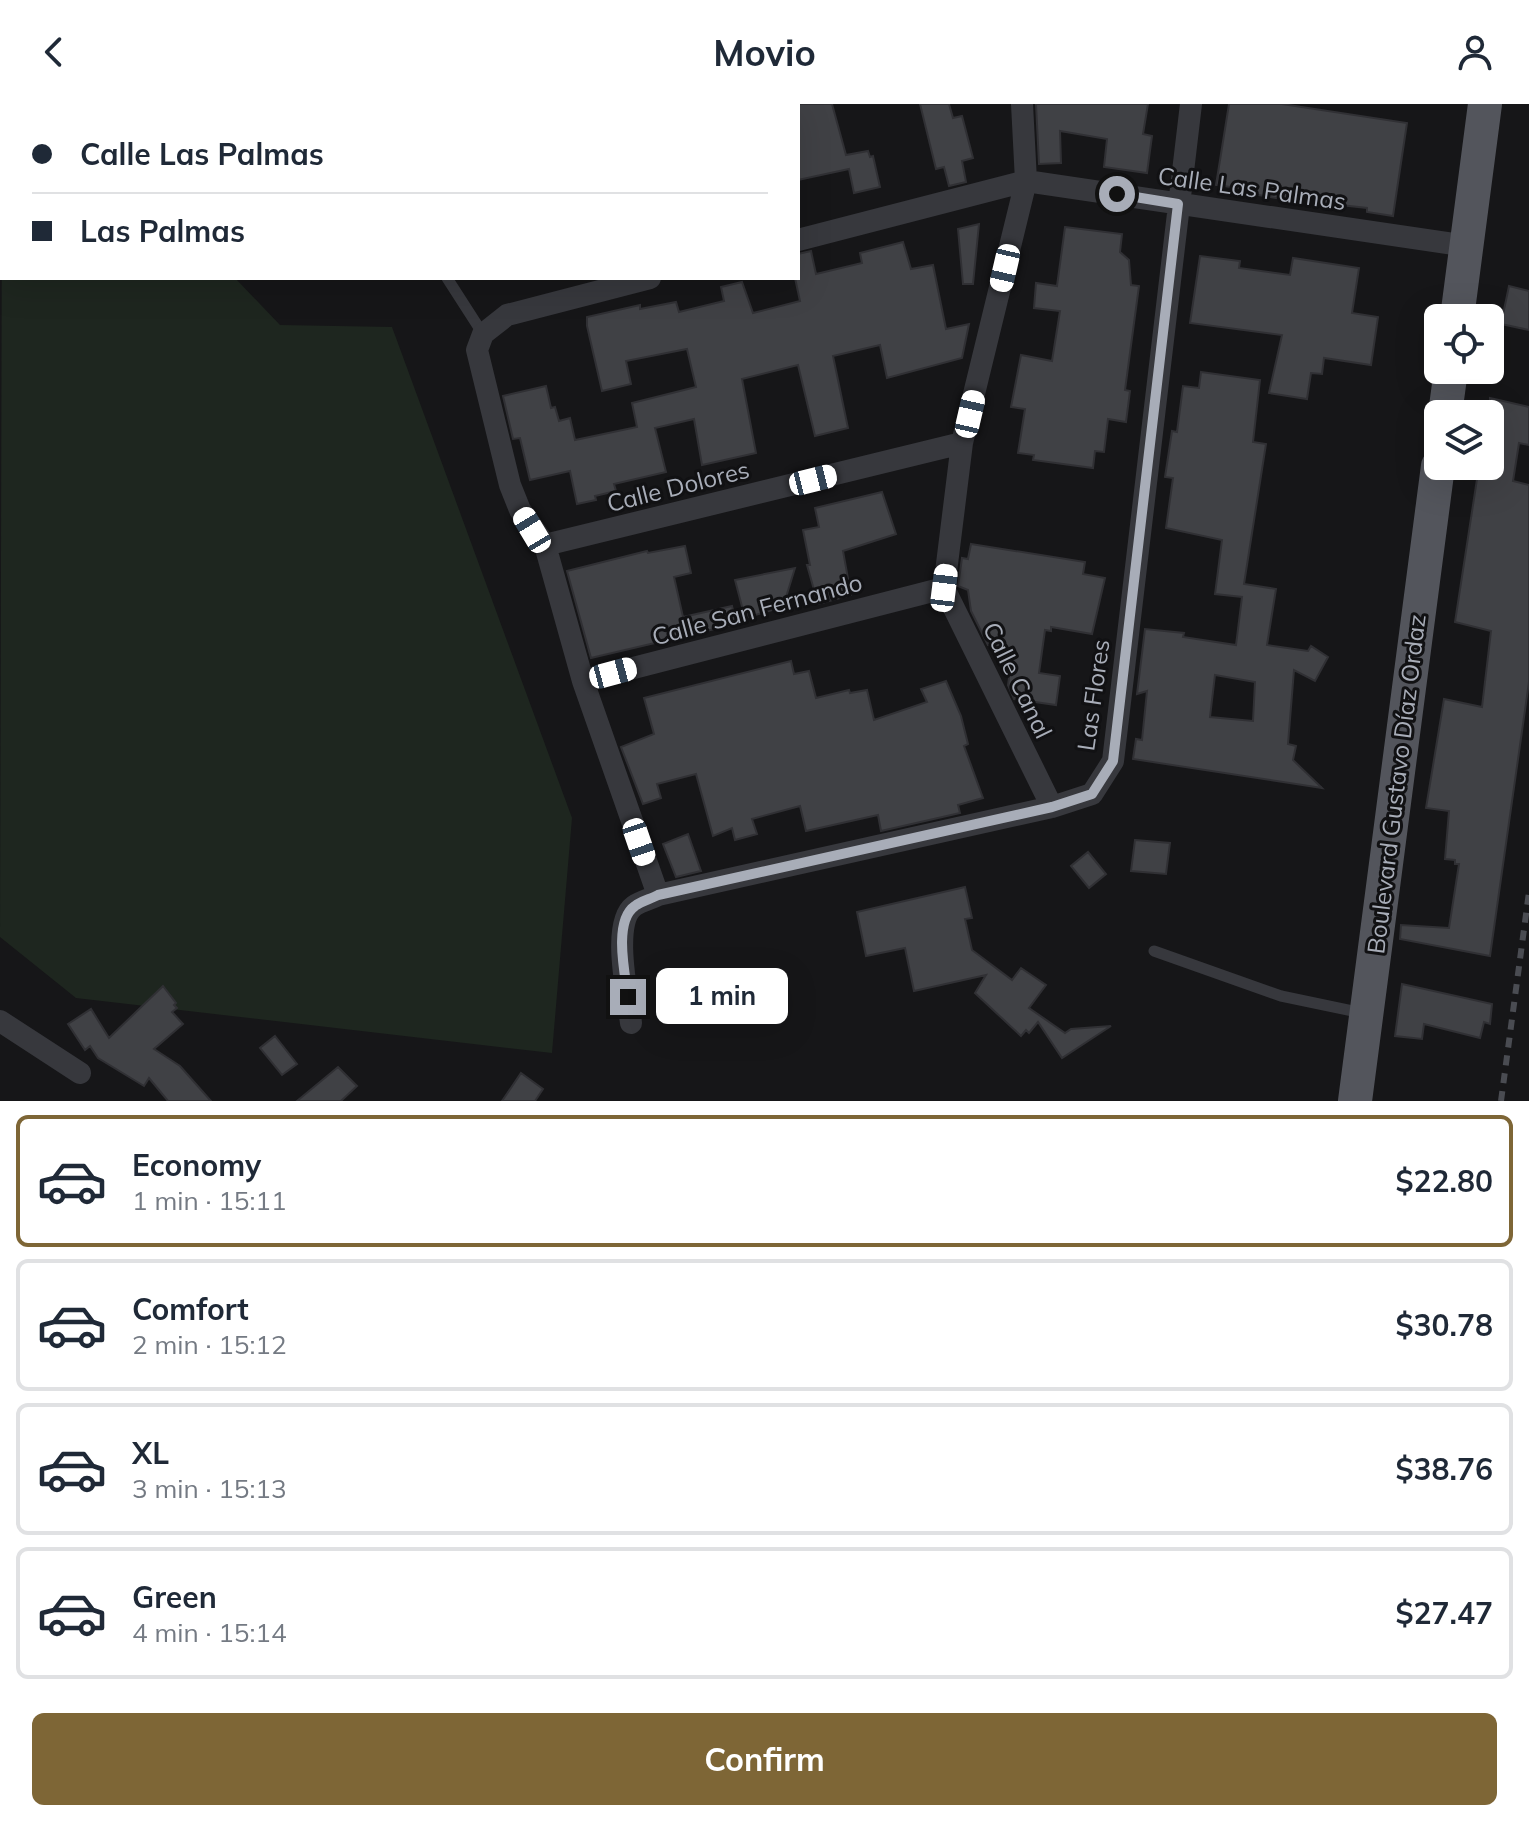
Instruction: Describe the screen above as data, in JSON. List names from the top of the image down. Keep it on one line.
{"streets":{"main road":["Boulevard Gustavo Díaz Ordaz"],"street":["Calle Las Palmas","Calle Dolores","Calle San Fernando","Calle Canal","Las Flores"]},"crossings":[["Calle Las Palmas","Las Flores"],["Calle San Fernando","Calle Canal"],["Calle Canal","Las Flores"]],"page":{"header":"Movio","banner":["Calle Las Palmas","Las Palmas"],"bubble":"1 min","list":[{"name":"Economy","note":"1 min · 15:11","value":"$22.80"},{"name":"Comfort","note":"2 min · 15:12","value":"$30.78"},{"name":"XL","note":"3 min · 15:13","value":"$38.76"},{"name":"Green","note":"4 min · 15:14","value":"$27.47"}],"buttons":"Confirm"}}
